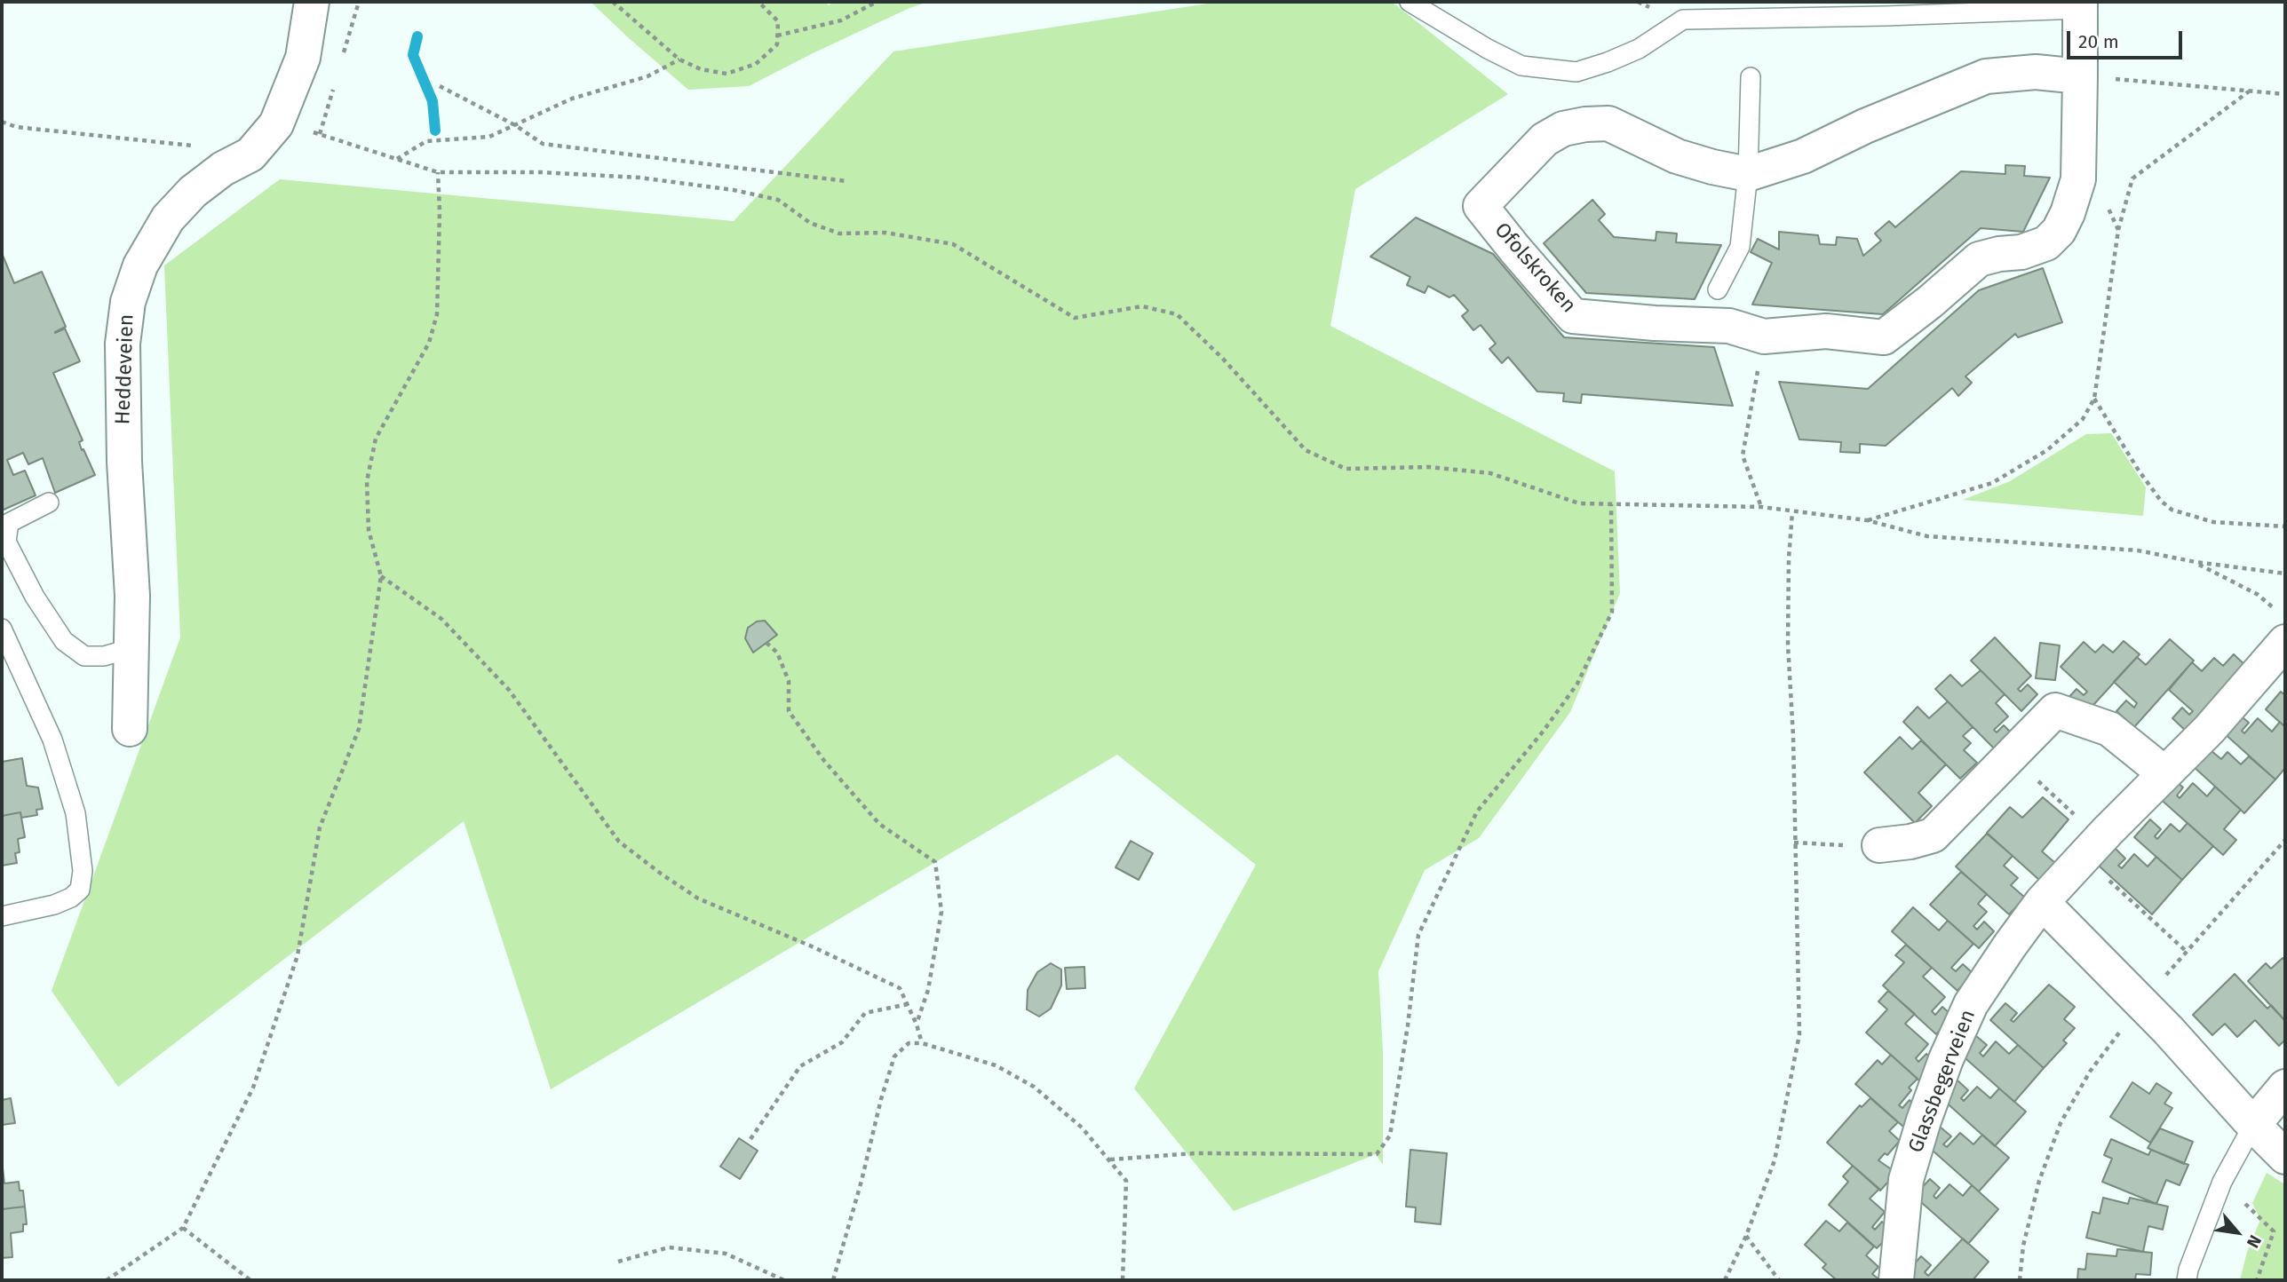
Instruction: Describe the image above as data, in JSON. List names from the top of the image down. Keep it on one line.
{"streets":{"street":["Ofolskroken","Heddeveien","Glassbegerveien"]},"scale_bar":"20 m","north":"bottom right"}
